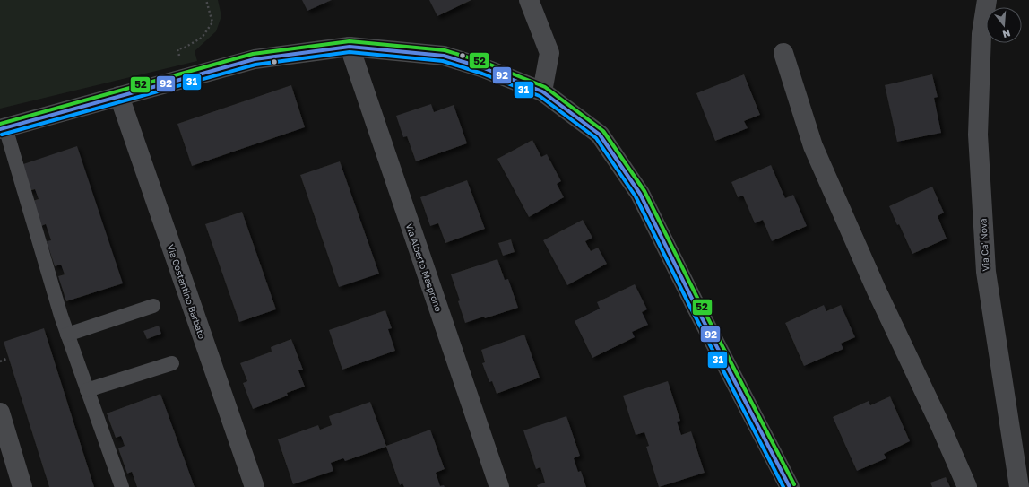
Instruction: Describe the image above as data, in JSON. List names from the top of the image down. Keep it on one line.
{"streets":{"street":["Via Ca' Nova","Via Alberto Masprone","Via Costantino Barbato"]},"lines":["transit line 52","transit line 92","transit line 31"],"north":"bottom"}
